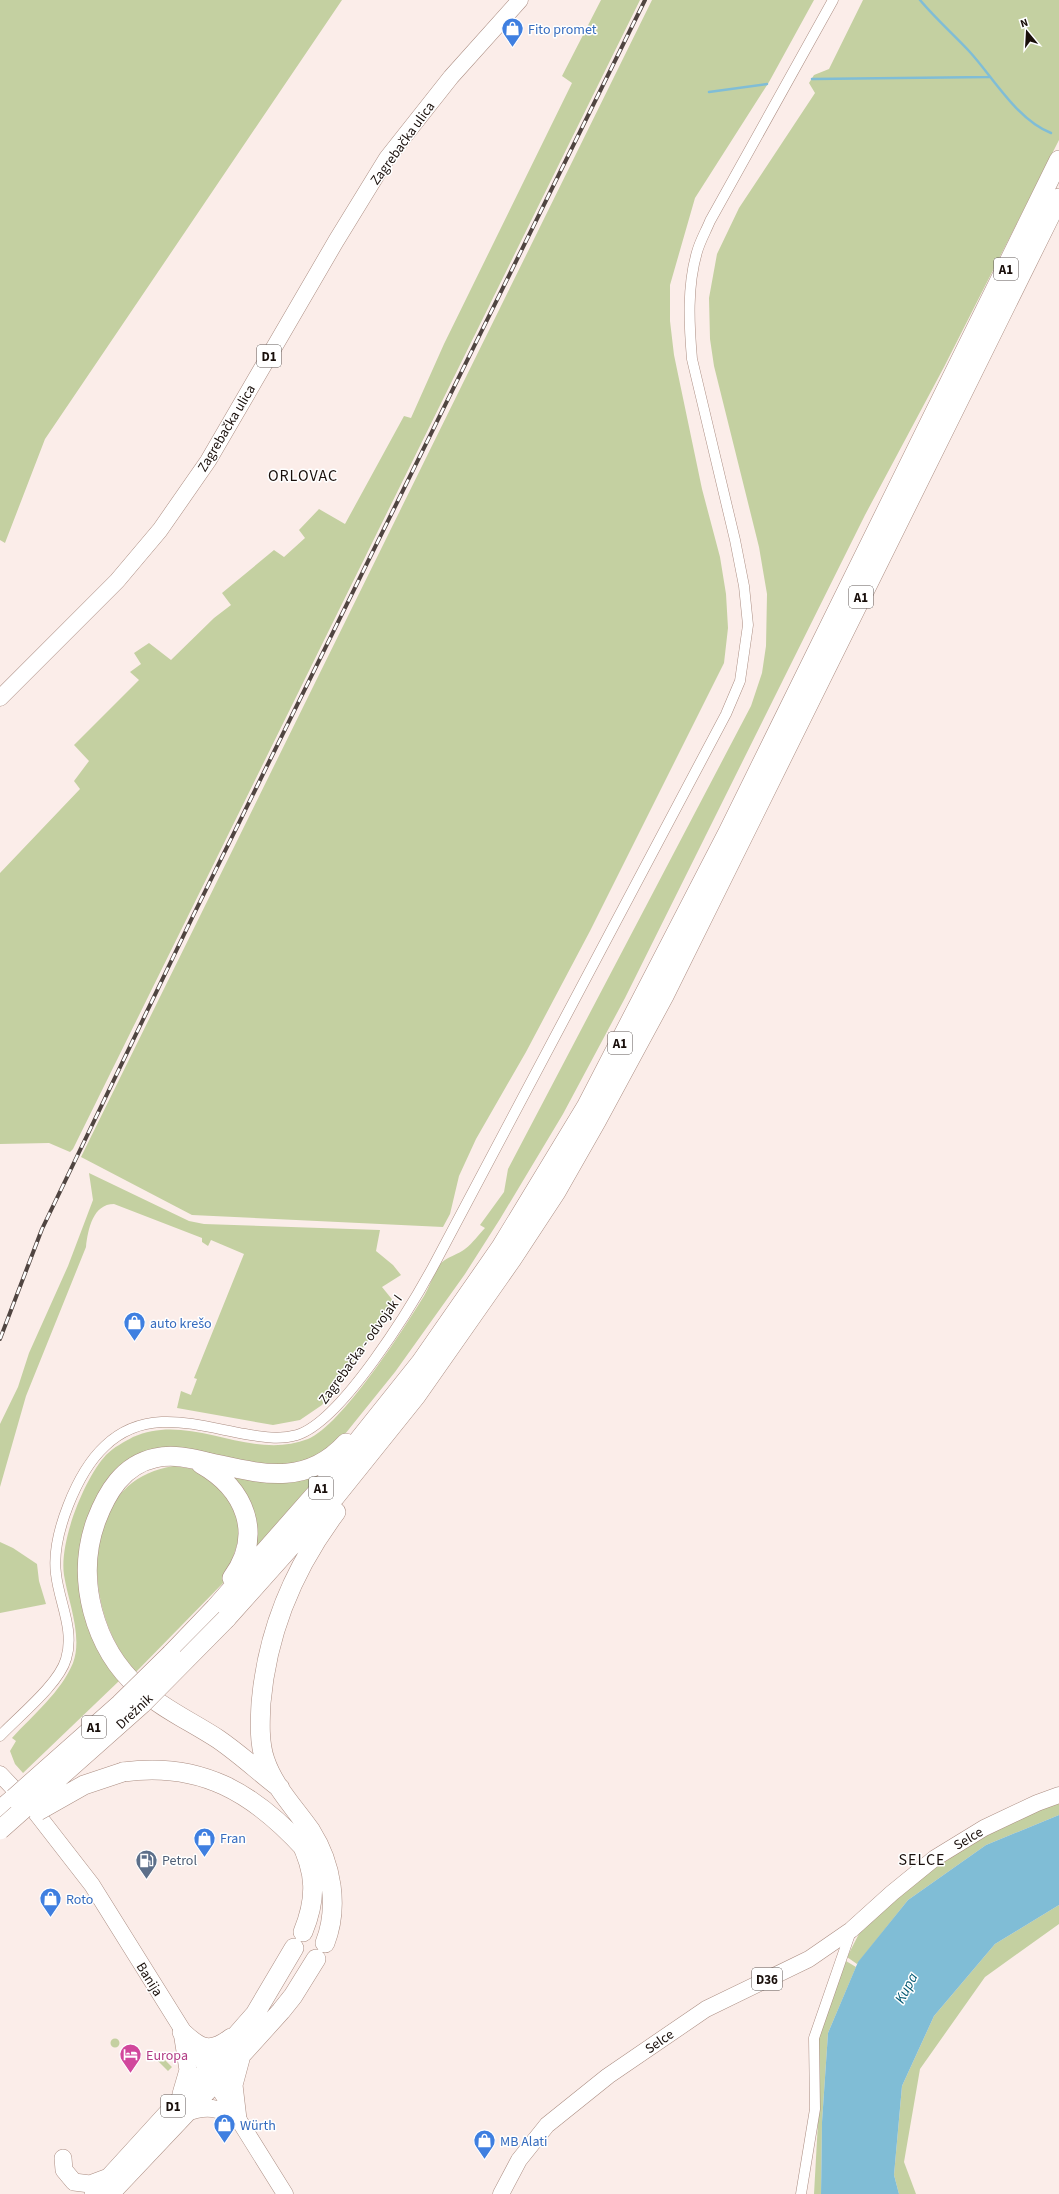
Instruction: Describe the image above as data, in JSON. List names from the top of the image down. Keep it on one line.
{"streets":{"highway":["A1","D1","Drežnik"],"main road":["Zagrebačka ulica","Selce","Banija","D36"],"street":["Zagrebačka - odvojak I"]},"crossings":[["A1","Drežnik"],["D1","Banija"]],"districts":["ORLOVAC","SELCE"],"water":["Kupa"],"places":{"shop":["Fito promet","auto krešo","Fran","Roto","Würth","MB Alati"],"fuel station":["Petrol"],"hotel":["Europa"]},"north":"top"}
